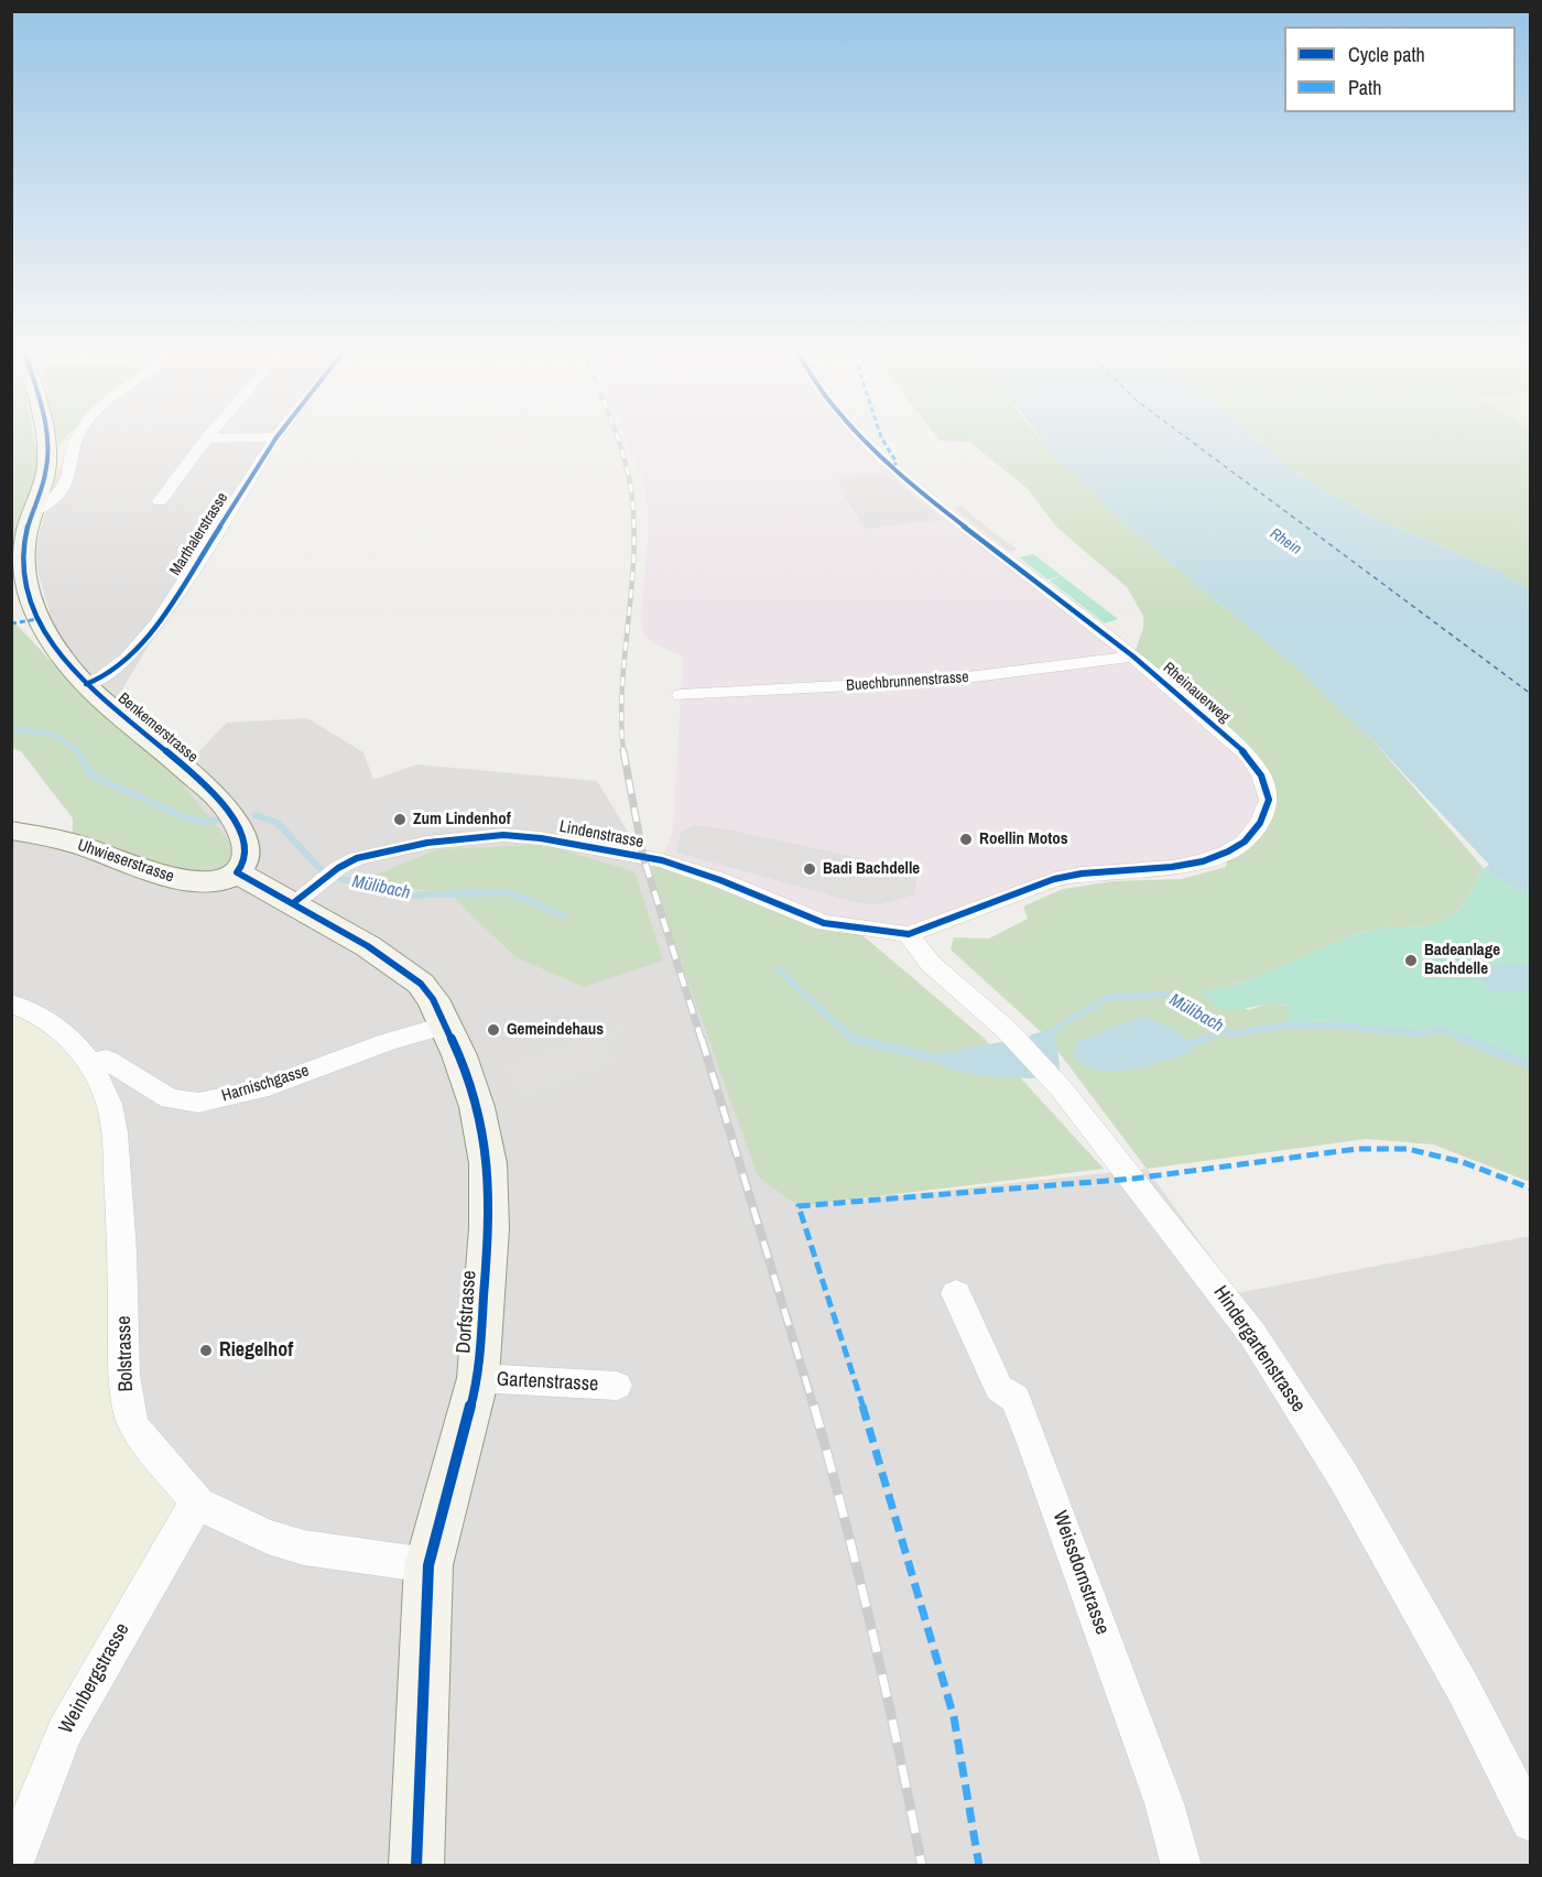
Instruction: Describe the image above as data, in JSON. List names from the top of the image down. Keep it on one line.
{"streets":{"street":["Marthalerstrasse","Buechbrunnenstrasse","Rheinauerweg","Benkemerstrasse","Lindenstrasse","Uhwieserstrasse","Harnischgasse","Dorfstrasse","Hindergartenstrasse","Bolstrasse","Gartenstrasse","Weissdornstrasse","Weinbergstrasse"]},"crossings":[["Marthalerstrasse","Benkemerstrasse"],["Buechbrunnenstrasse","Rheinauerweg"],["Rheinauerweg","Lindenstrasse"],["Rheinauerweg","Hindergartenstrasse"],["Benkemerstrasse","Uhwieserstrasse"],["Benkemerstrasse","Dorfstrasse"],["Lindenstrasse","Dorfstrasse"],["Lindenstrasse","Hindergartenstrasse"],["Uhwieserstrasse","Dorfstrasse"],["Harnischgasse","Dorfstrasse"],["Harnischgasse","Bolstrasse"],["Dorfstrasse","Bolstrasse"],["Dorfstrasse","Gartenstrasse"],["Bolstrasse","Weinbergstrasse"]],"water":["Rhein","Mülibach"],"places":["Zum Lindenhof","Roellin Motos","Badi Bachdelle","Badeanlage Bachdelle","Gemeindehaus","Riegelhof"],"legend":["Cycle path","Path"]}
